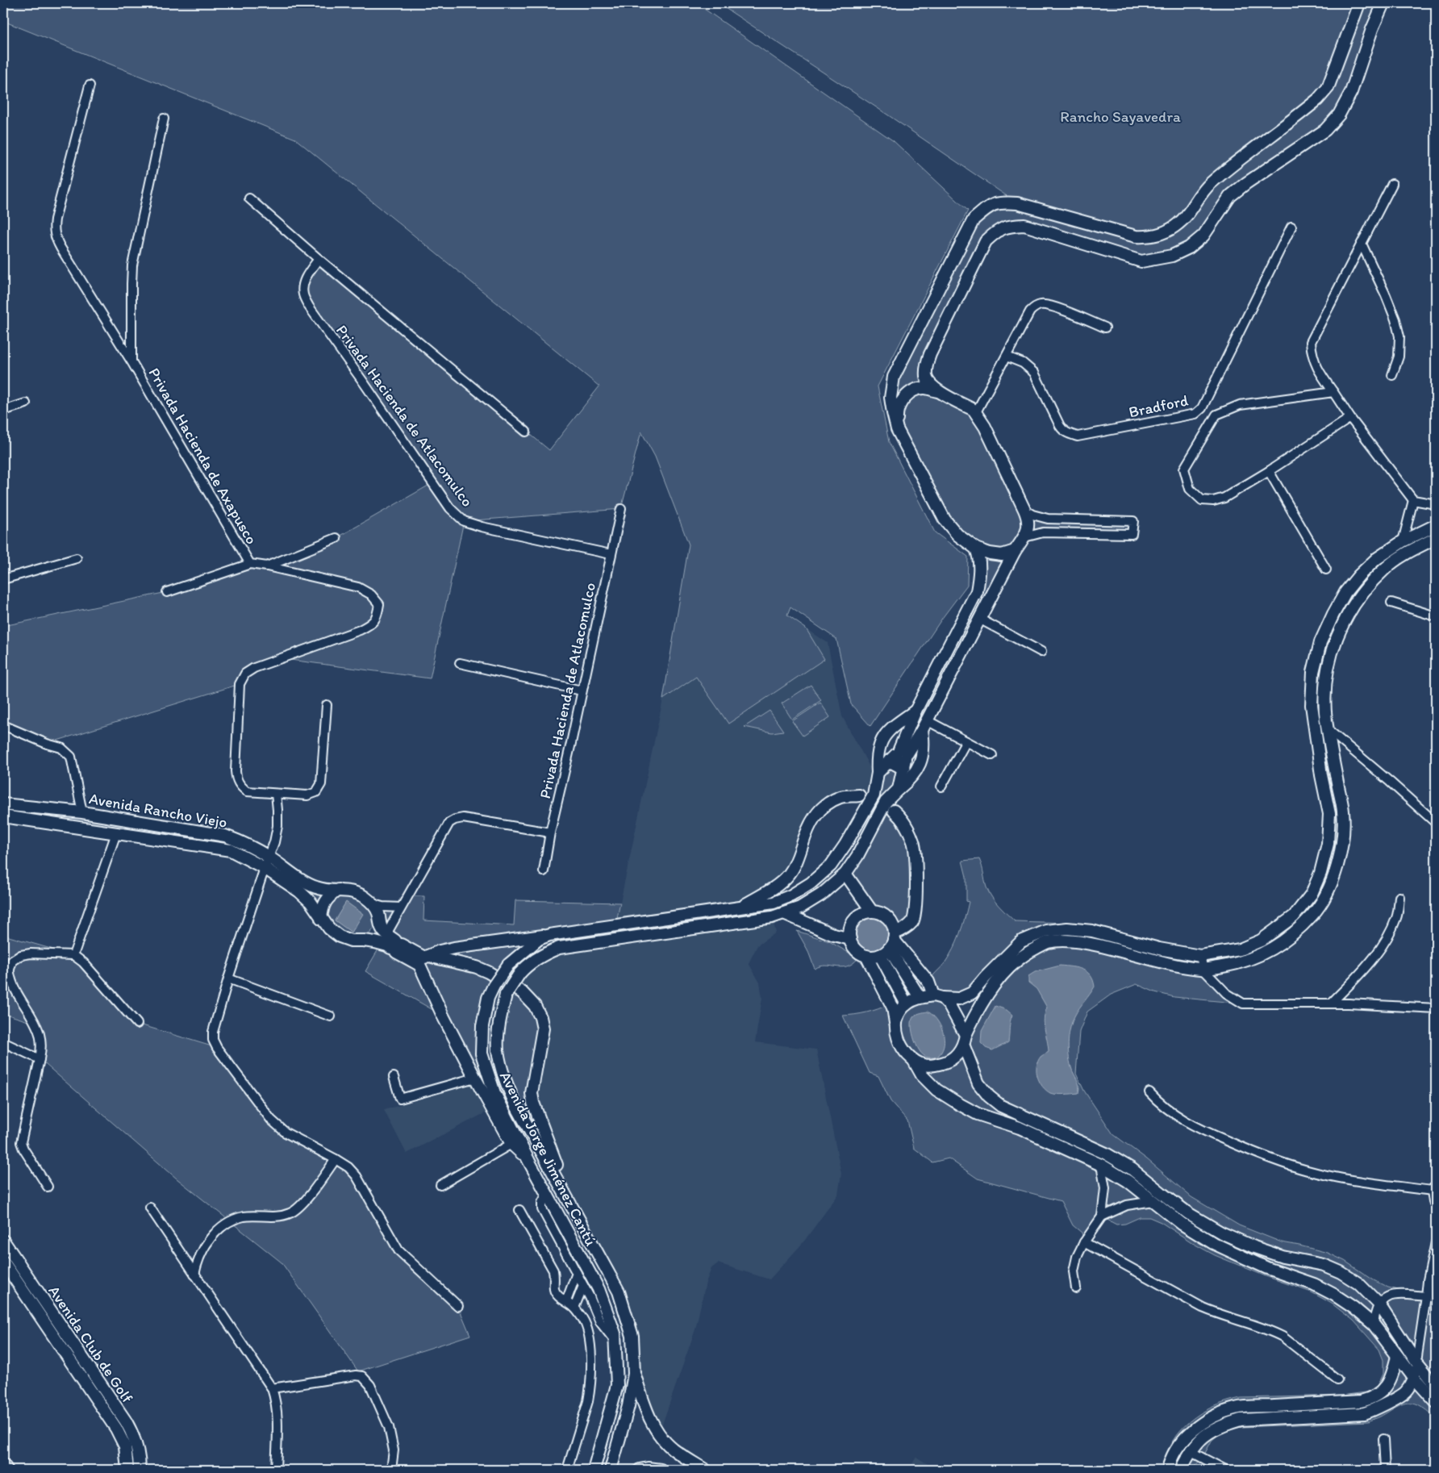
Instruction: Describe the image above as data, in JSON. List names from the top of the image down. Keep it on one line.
{"streets":{"street":["Bradford","Privada Hacienda de Atlacomulco","Privada Hacienda de Axapusco","Avenida Rancho Viejo","Avenida Jorge Jiménez Cantú","Avenida Club de Golf"]},"crossings":[["Avenida Rancho Viejo","Avenida Jorge Jiménez Cantú"]],"parks":["Rancho Sayavedra"]}
